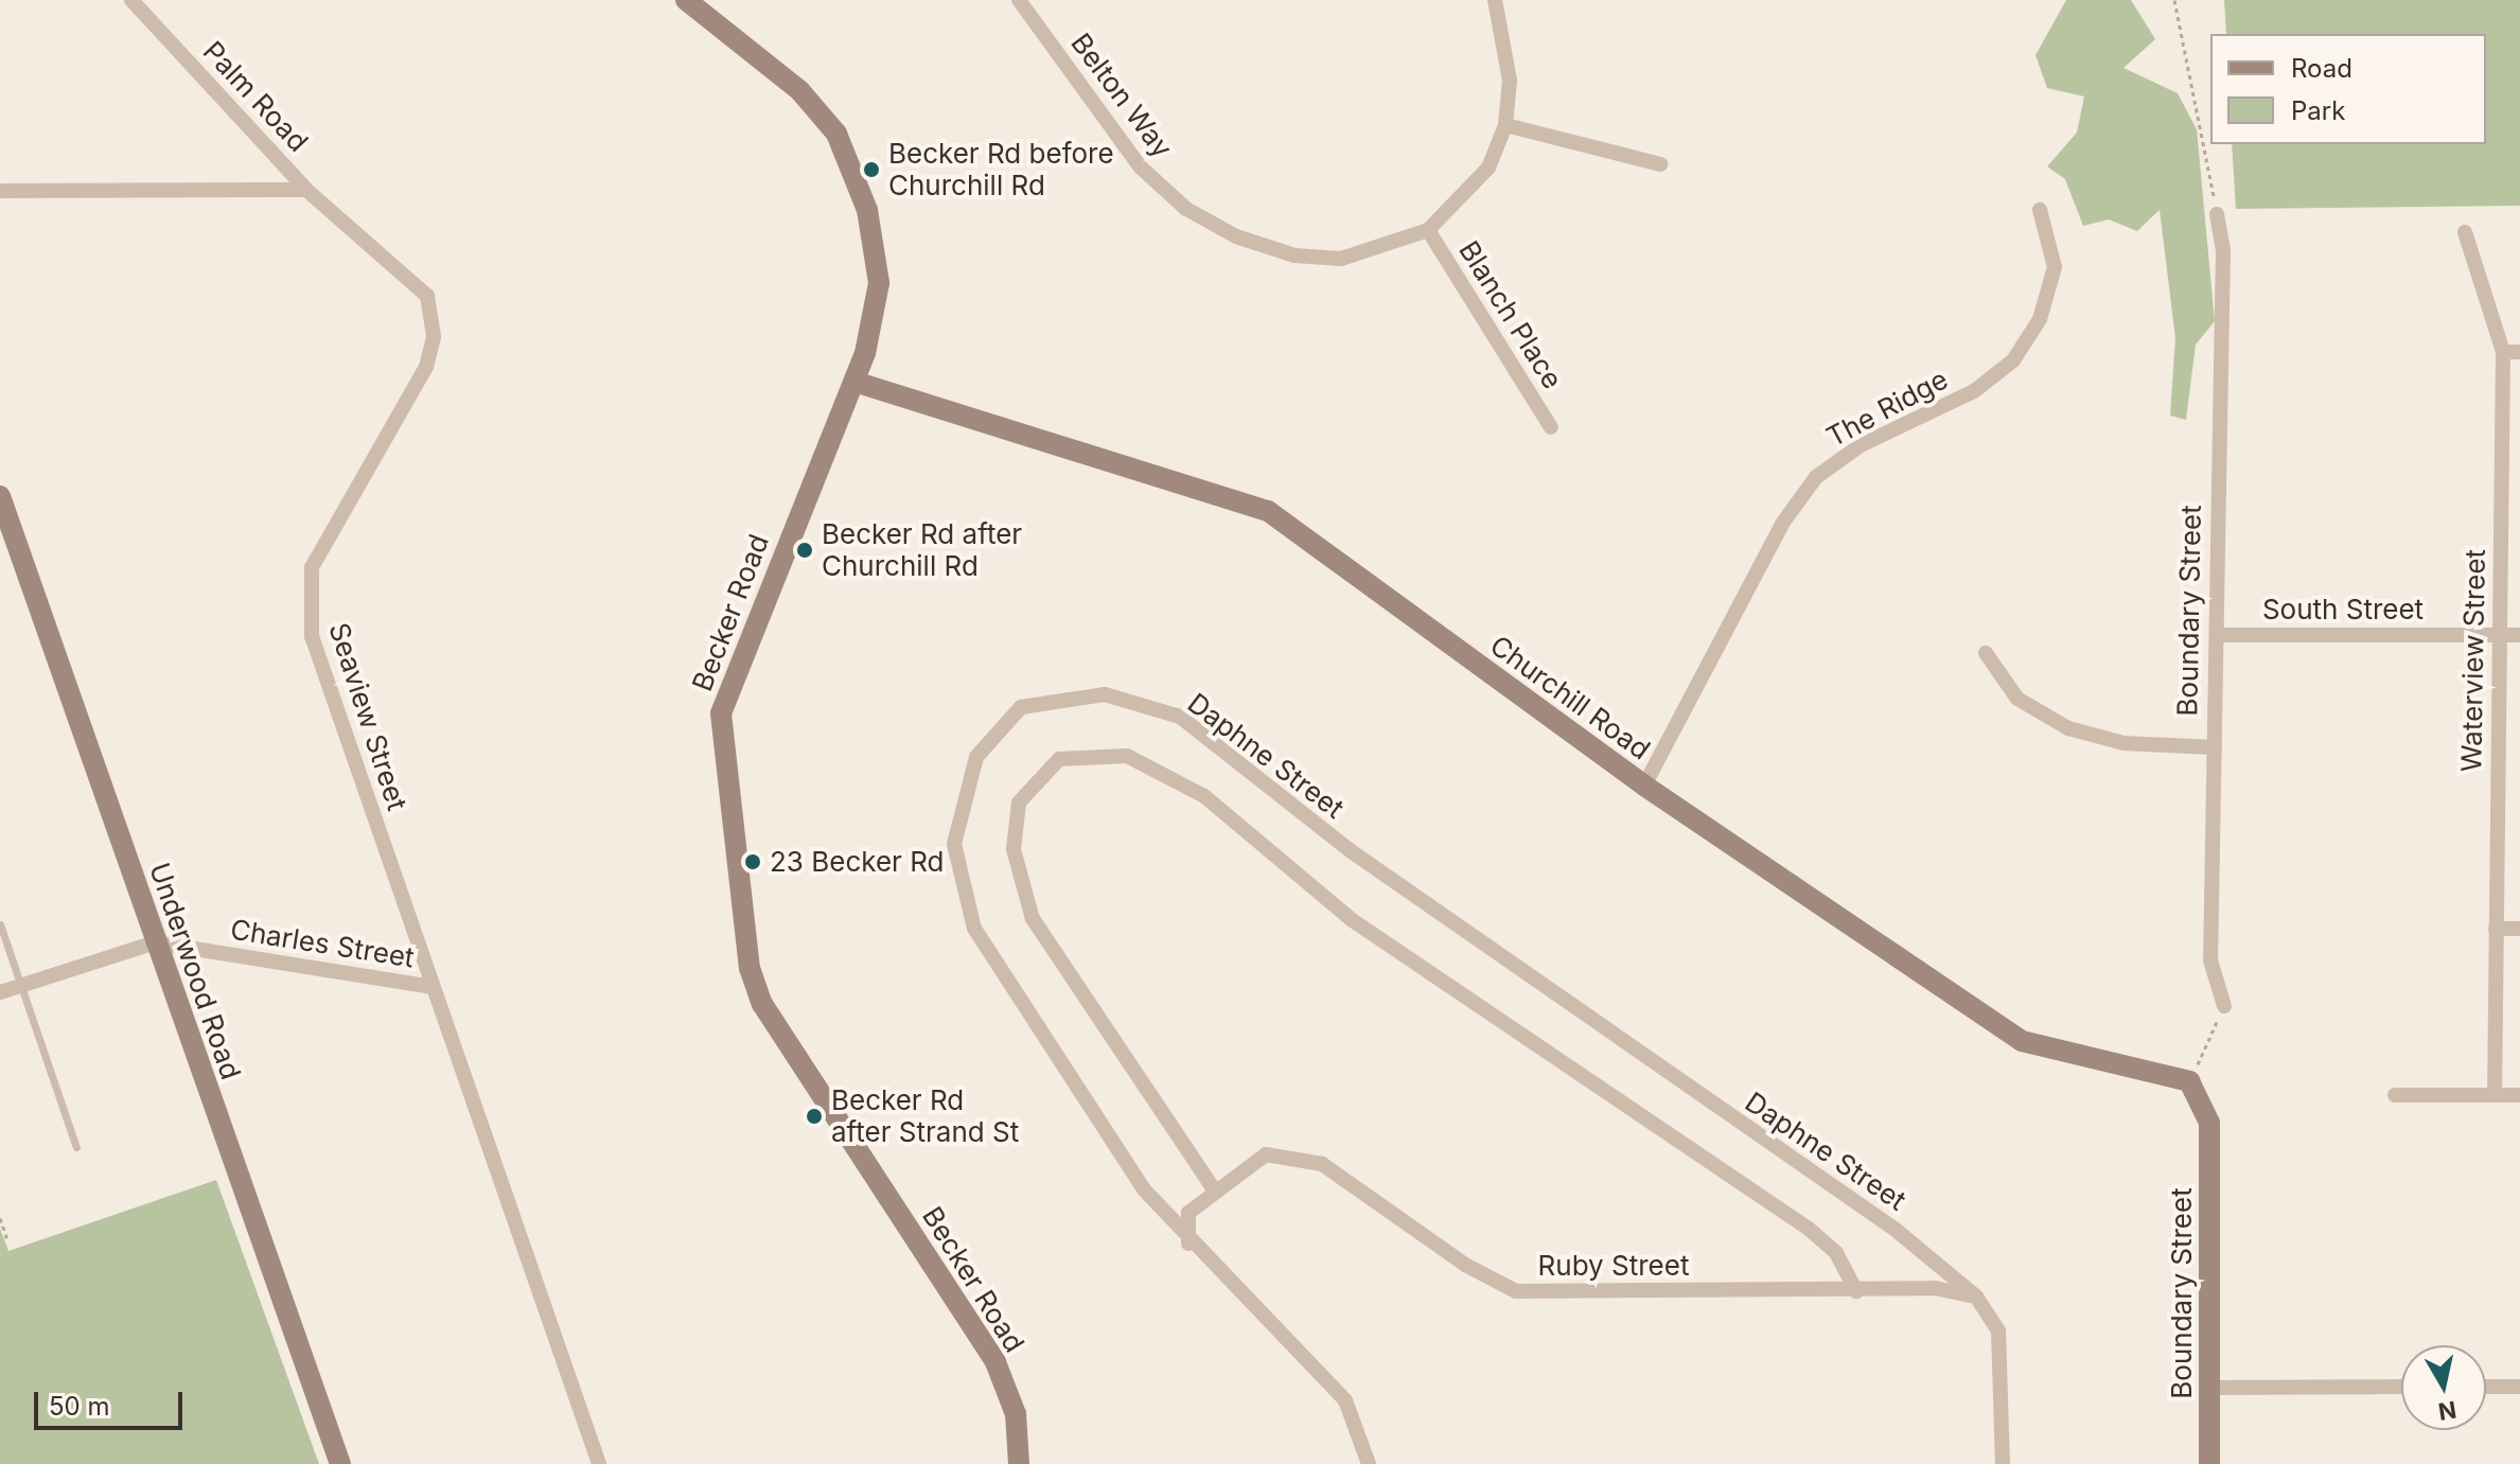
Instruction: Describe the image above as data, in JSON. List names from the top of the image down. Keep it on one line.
{"streets":{"street":["Belton Way","Palm Road","Blanch Place","The Ridge","South Street","Boundary Street","Becker Road","Waterview Street","Churchill Road","Seaview Street","Daphne Street","Charles Street","Underwood Road","Ruby Street"]},"crossings":[["Belton Way","Blanch Place"],["Palm Road","Seaview Street"],["The Ridge","Churchill Road"],["South Street","Boundary Street"],["South Street","Waterview Street"],["Boundary Street","Churchill Road"],["Becker Road","Churchill Road"],["Seaview Street","Charles Street"],["Daphne Street","Ruby Street"],["Charles Street","Underwood Road"]],"places":["Becker Rd before Churchill Rd","Becker Rd after Churchill Rd","23 Becker Rd","Becker Rd after Strand St"],"legend":["Road","Park"],"scale_bar":"50 m","north":"bottom"}
